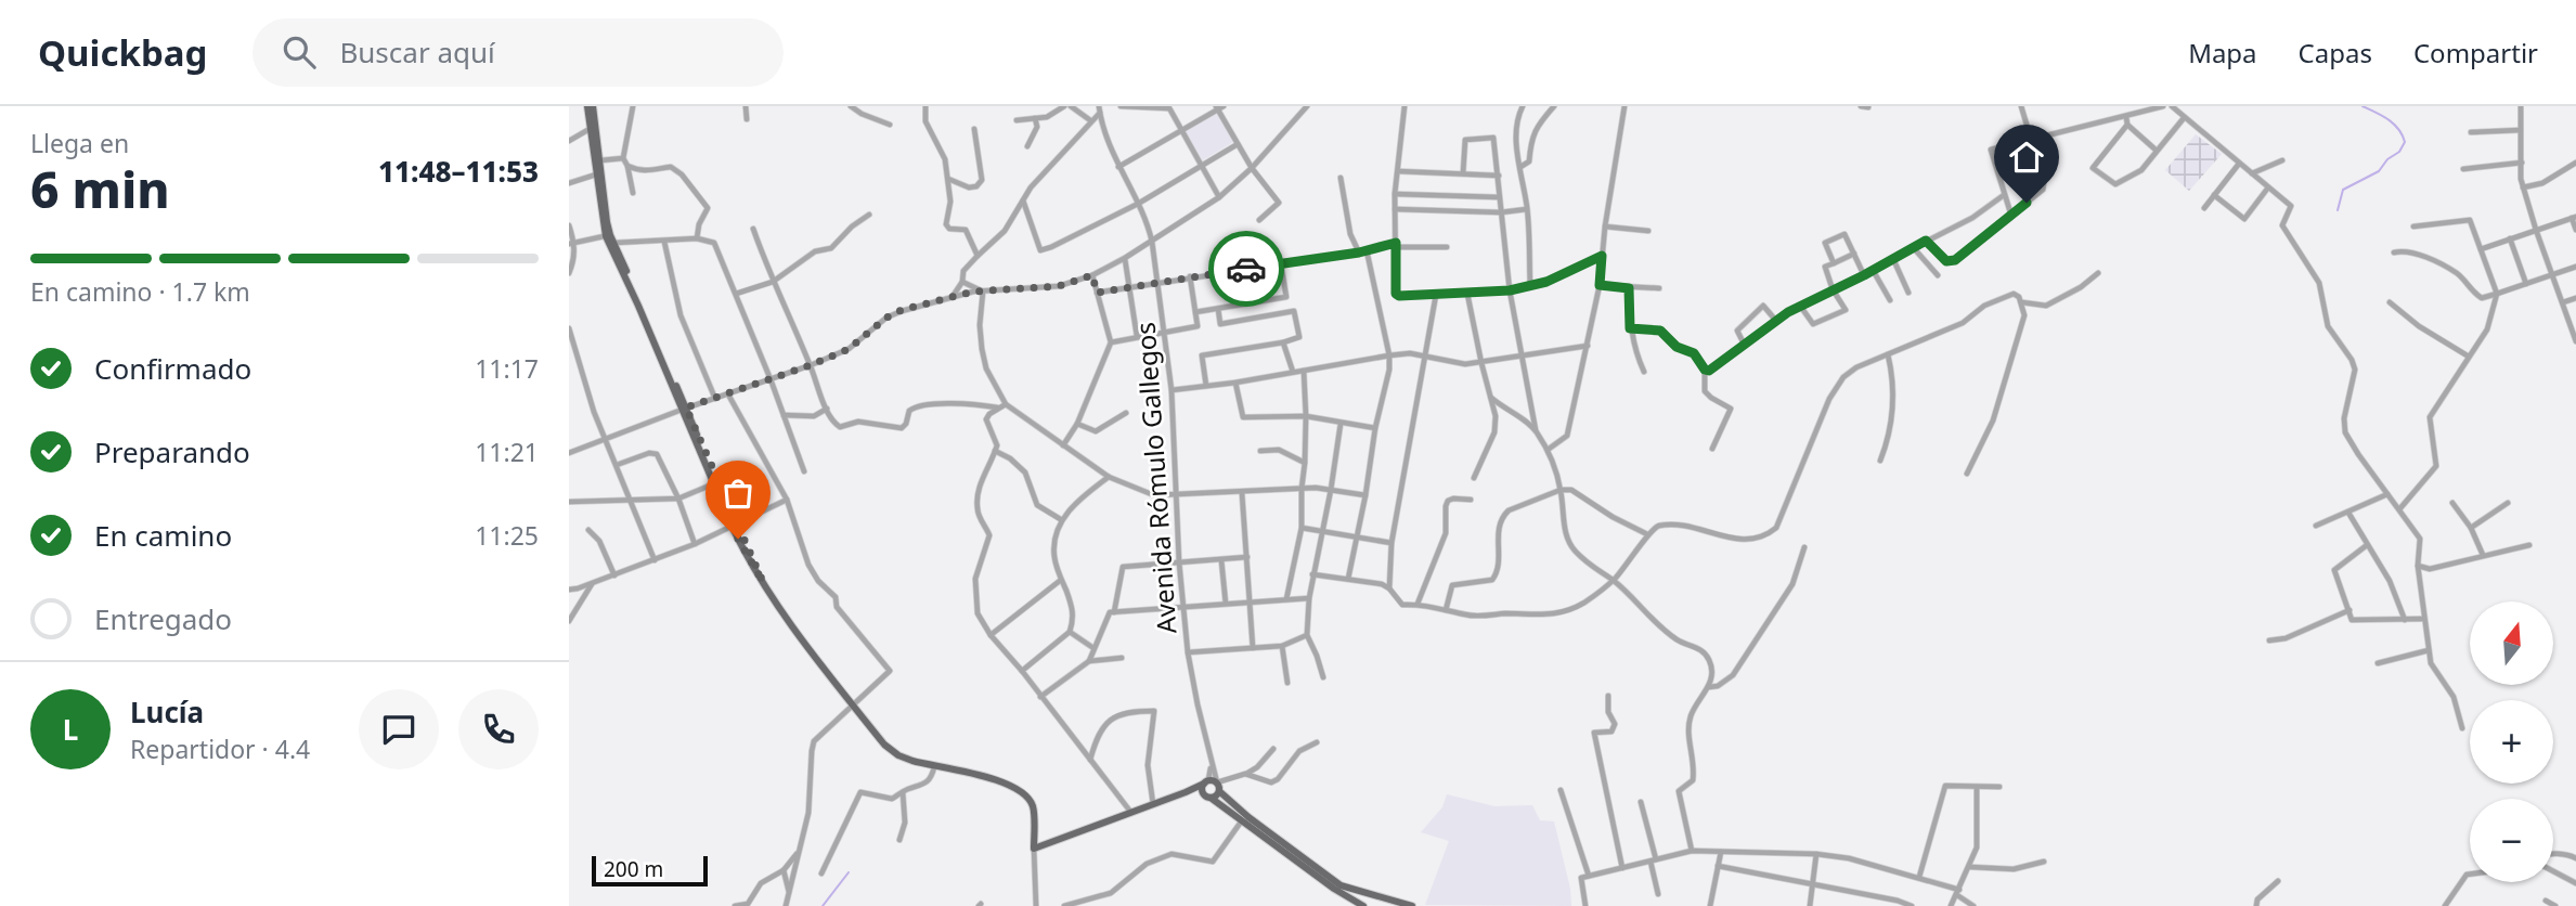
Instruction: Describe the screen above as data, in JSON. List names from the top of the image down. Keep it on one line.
{"streets":{"street":["Avenida Rómulo Gallegos"]},"scale_bar":"200 m","north":"top","page":{"header":"Quickbag","search":"Buscar aquí","nav":["Mapa","Capas","Compartir"],"heading":["6 min","Llega en","11:48–11:53"],"panel":["Lucía","Repartidor · 4.4"],"bar":"En camino · 1.7 km","list":[["Confirmado","11:17"],["Preparando","11:21"],["En camino","11:25"],"Entregado"],"map_buttons":["+","−"],"round":"L","scale":"200 m"}}
